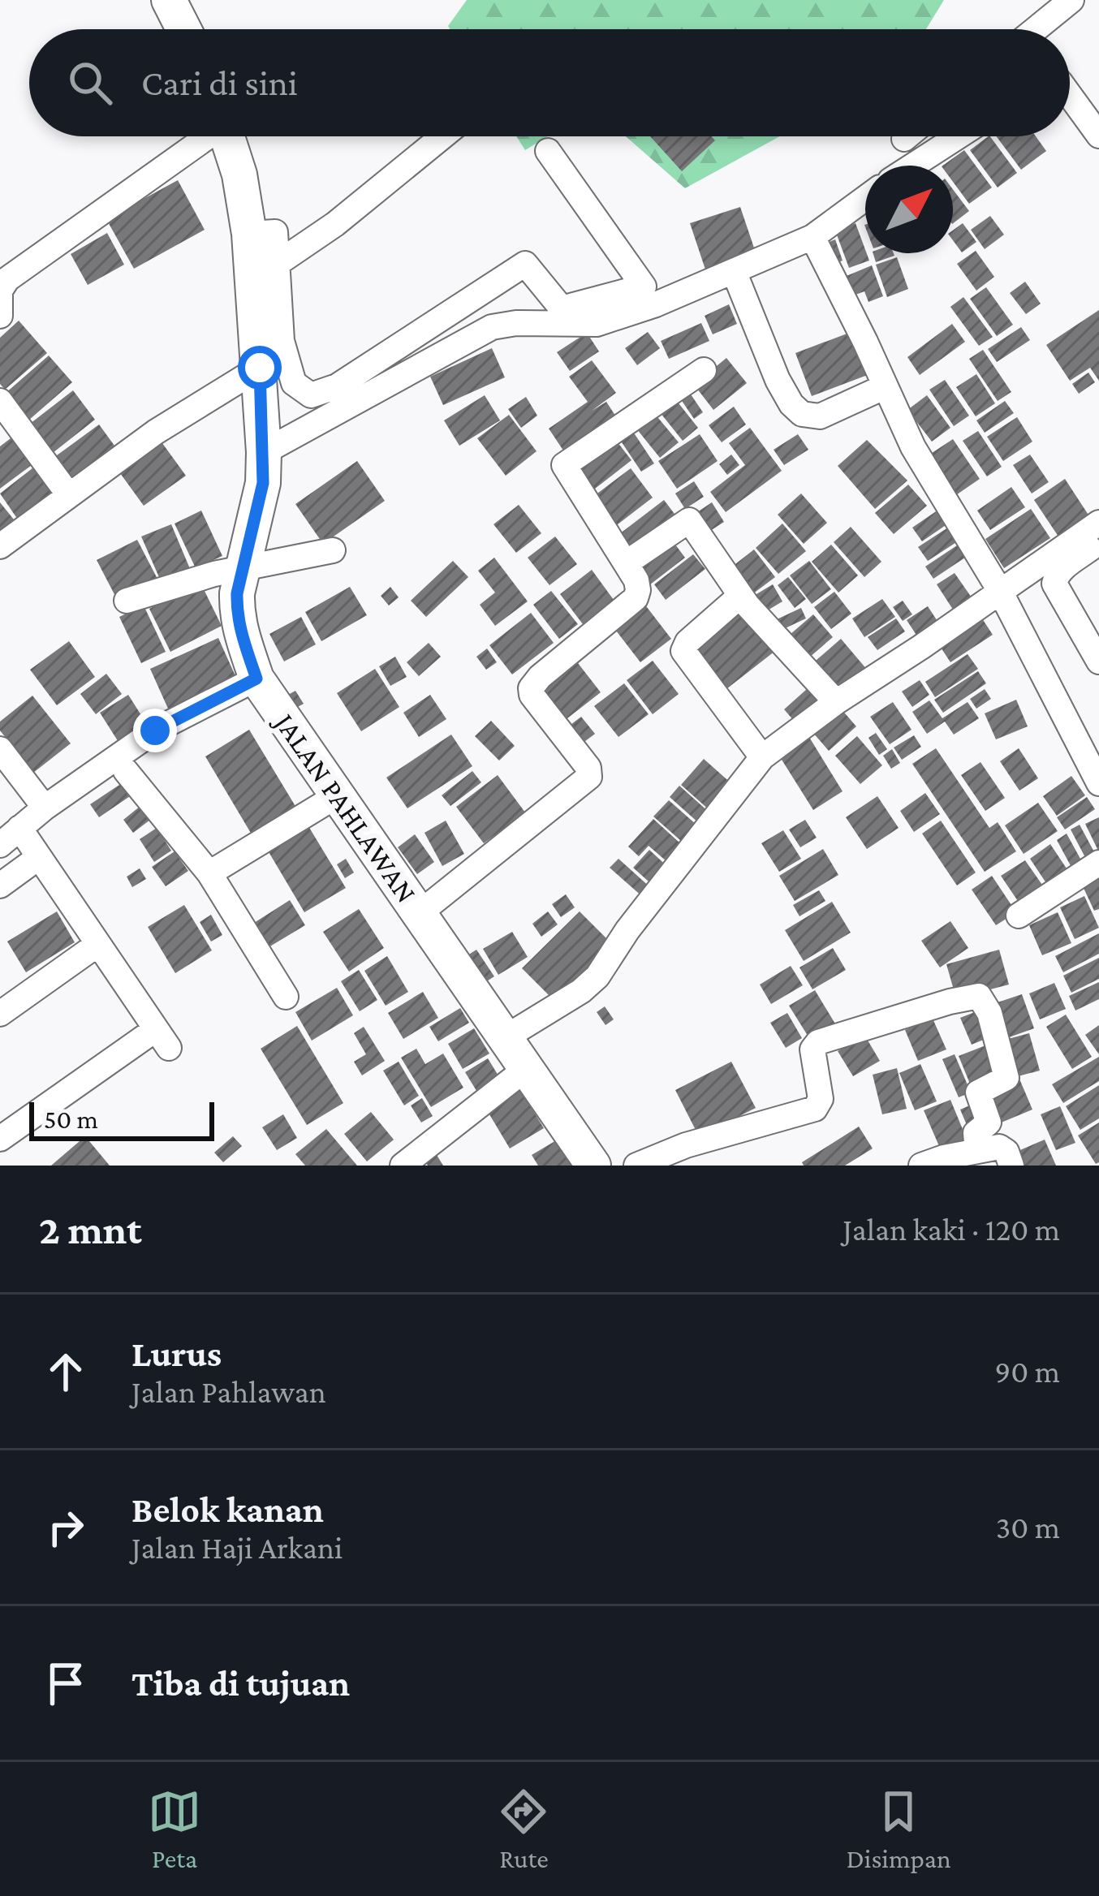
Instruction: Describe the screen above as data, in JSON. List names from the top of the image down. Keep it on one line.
{"streets":{"street":["JALAN PAHLAWAN"]},"scale_bar":"50 m","north":"top right","page":{"search":"Cari di sini","scale":"50 m","heading":["2 mnt","Jalan kaki · 120 m"],"list":[["Lurus","Jalan Pahlawan","90 m"],["Belok kanan","Jalan Haji Arkani","30 m"],"Tiba di tujuan"],"nav":["Peta","Rute","Disimpan"]}}
